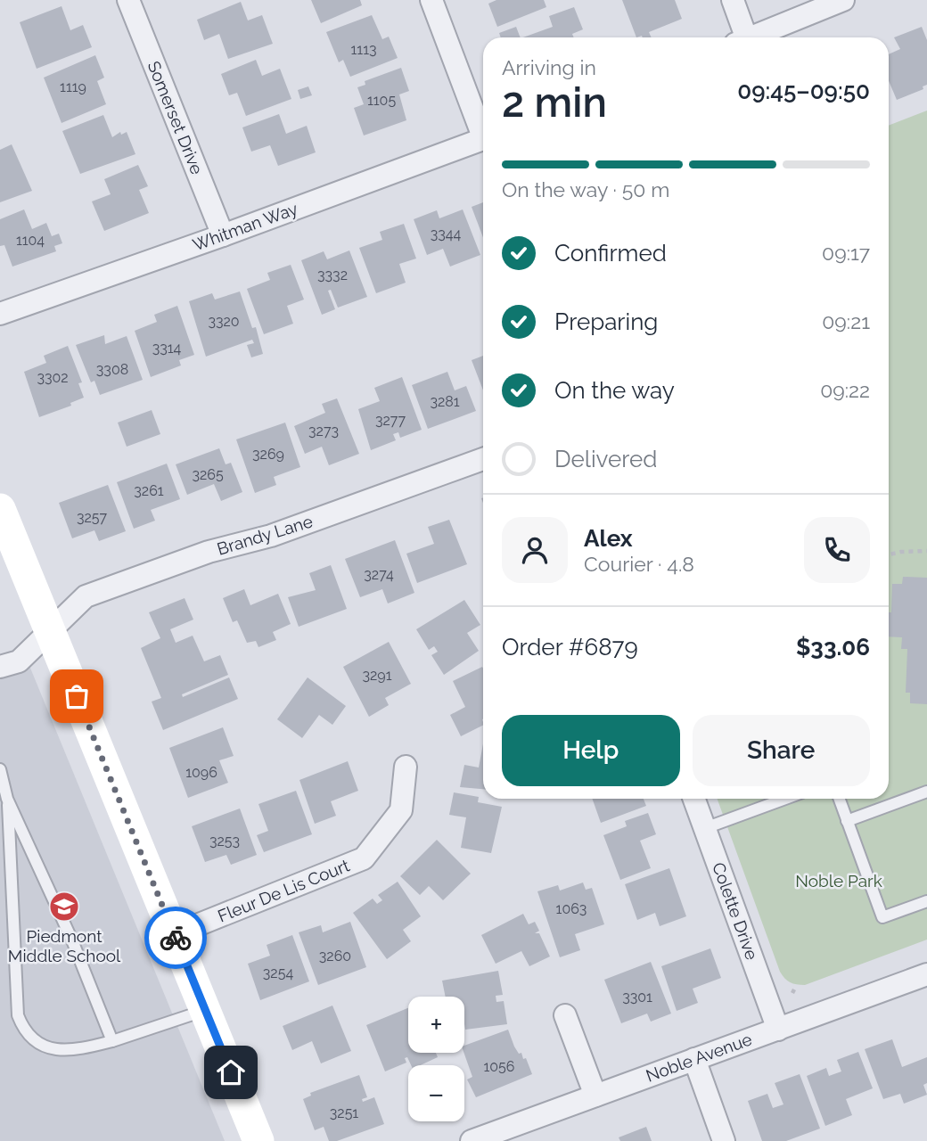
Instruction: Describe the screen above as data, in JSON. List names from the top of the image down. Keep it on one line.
{"streets":{"street":["Somerset Drive","Whitman Way","Brandy Lane","Fleur De Lis Court","Colette Drive","Noble Avenue"]},"crossings":[["Somerset Drive","Whitman Way"],["Colette Drive","Noble Avenue"]],"parks":["Noble Park"],"places":{"school or university":["Piedmont Middle School"]},"house_numbers":["1113","1119","1105","3344","1104","3332","3320","3314","3308","3302","3281","3277","3273","3269","3265","3261","3257","3274","3291","1096","3253","1063","3260","3254","3301","1056","3251"],"page":{"heading":["2 min","Arriving in","09:45–09:50"],"panel":["Alex","Courier · 4.8","Order #6879","$33.06"],"bar":"On the way · 50 m","list":[["Confirmed","09:17"],["Preparing","09:21"],["On the way","09:22"],"Delivered"],"buttons":["Help","Share"],"map_buttons":["+","−"]}}
